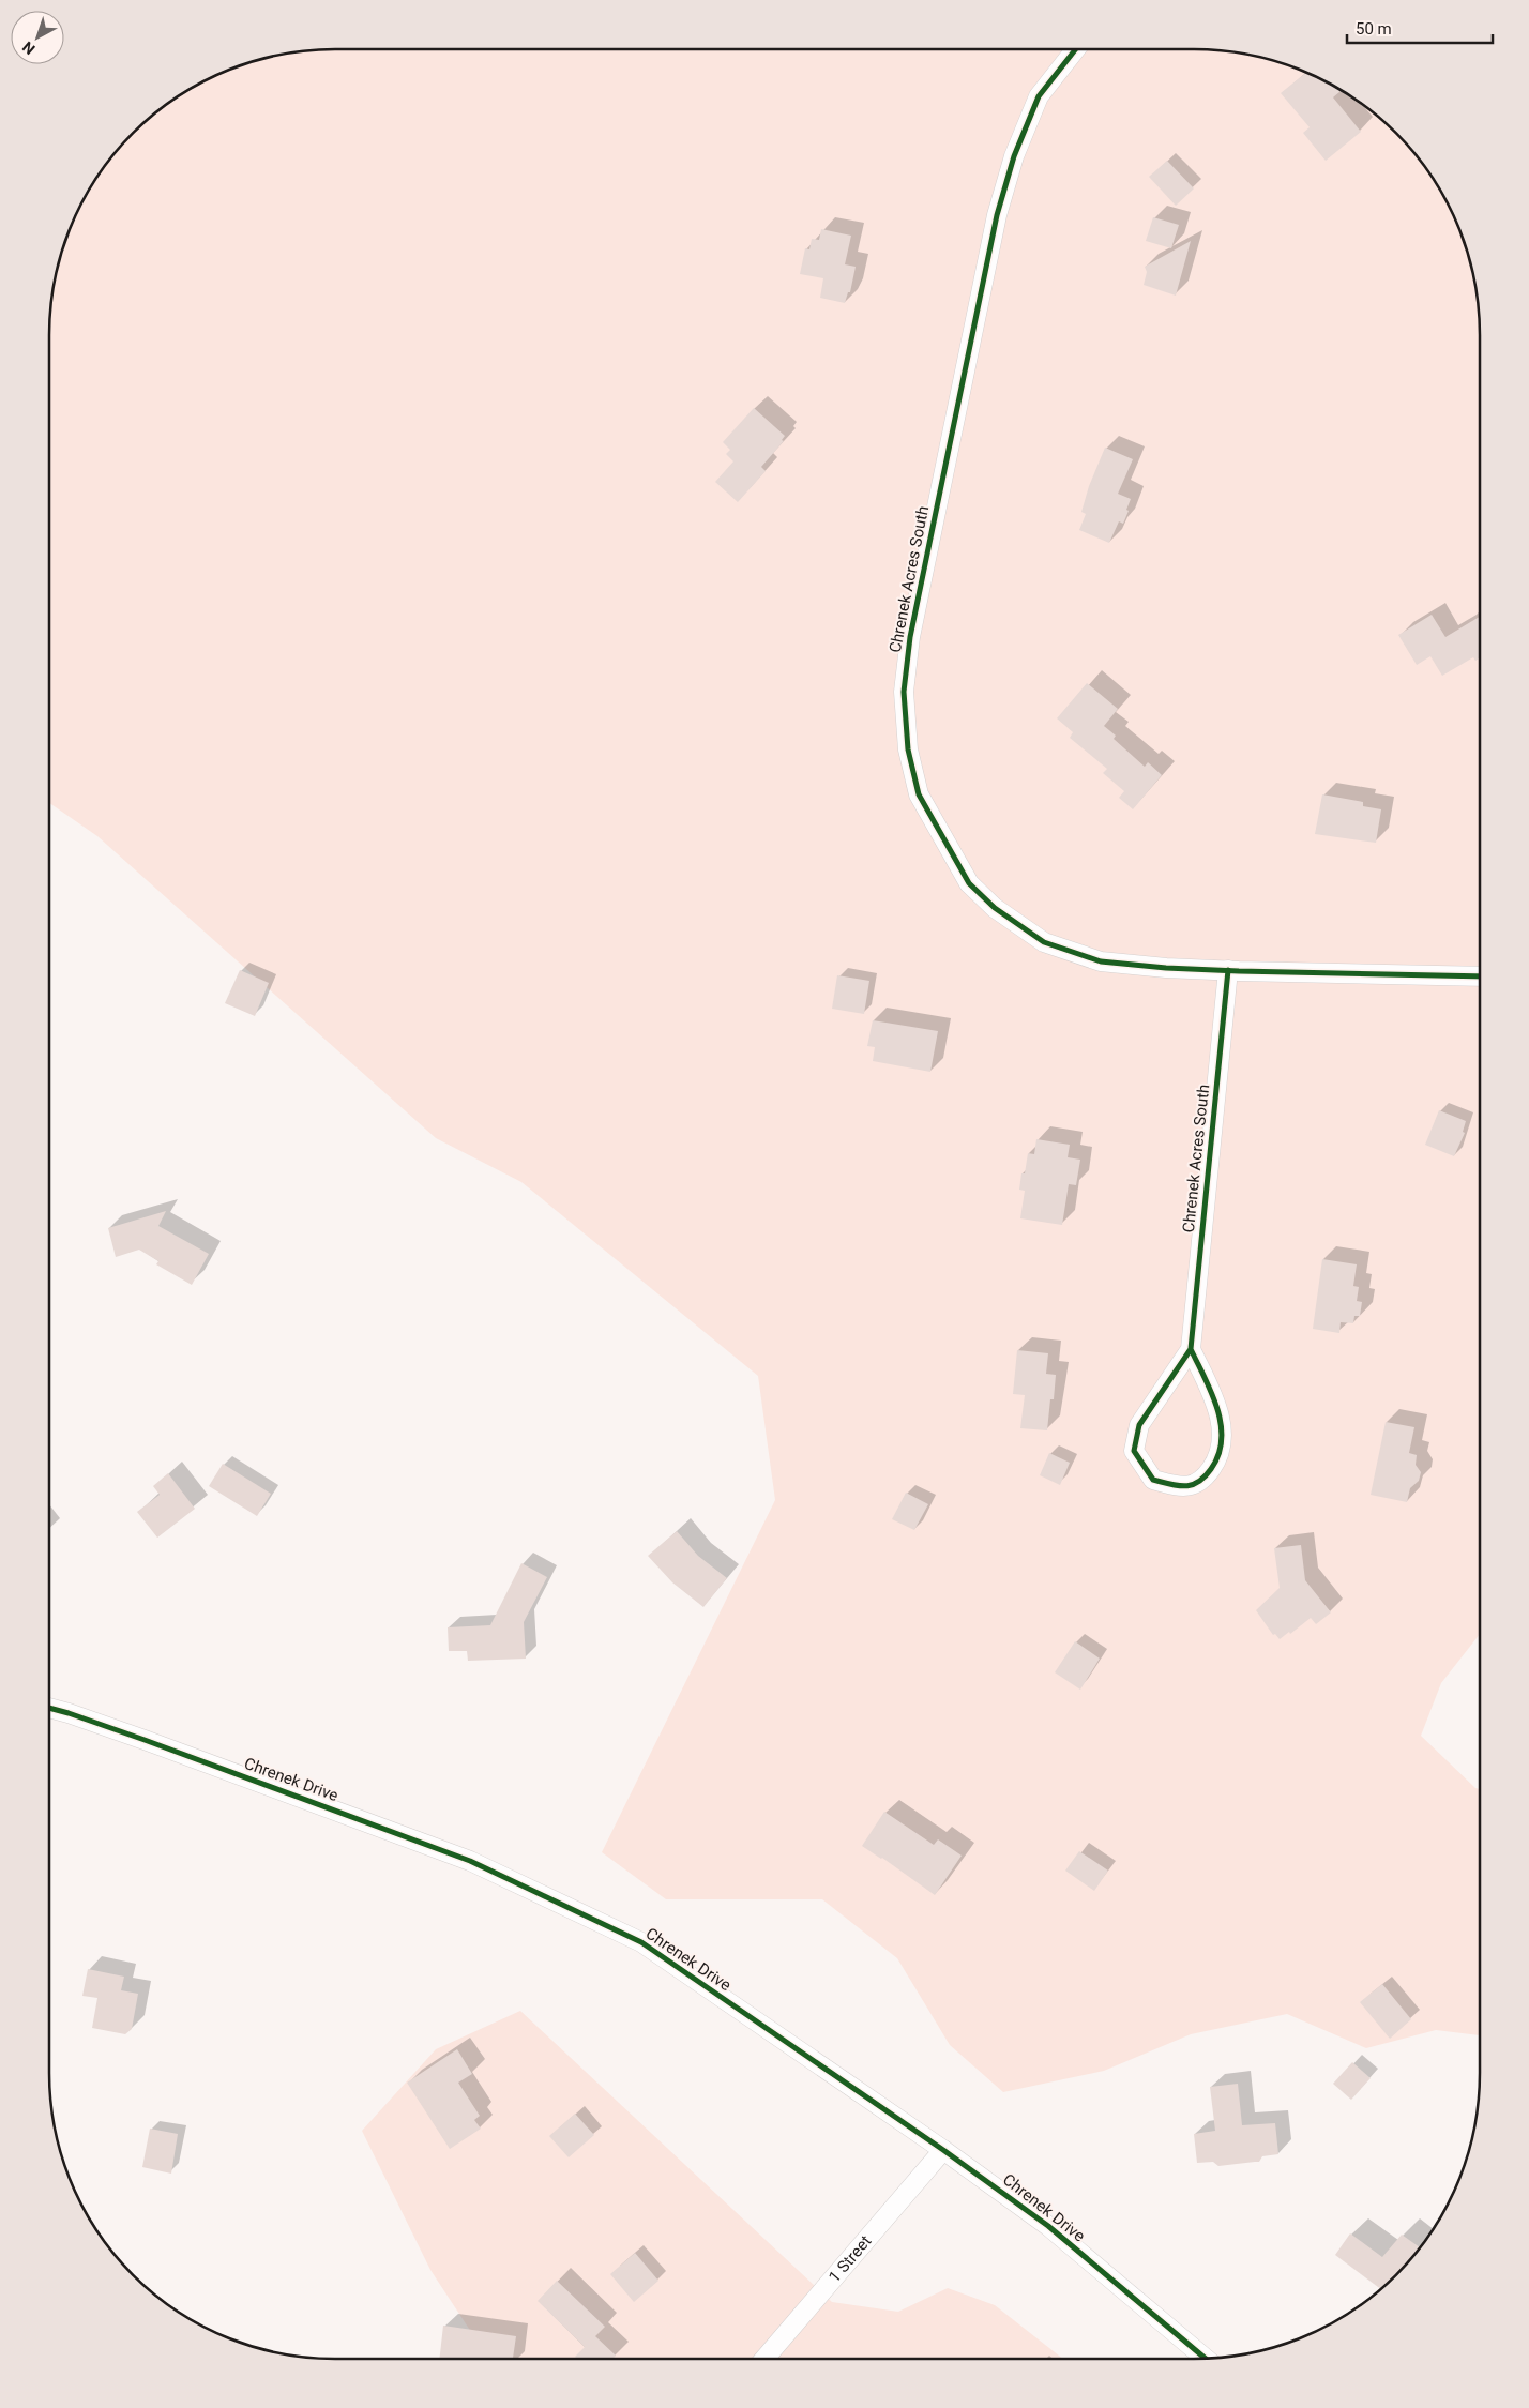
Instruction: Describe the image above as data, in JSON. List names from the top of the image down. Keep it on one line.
{"streets":{"street":["Chrenek Acres South","Chrenek Drive","1 Street"]},"crossings":[["Chrenek Drive","1 Street"]],"scale_bar":"50 m","north":"bottom left"}
